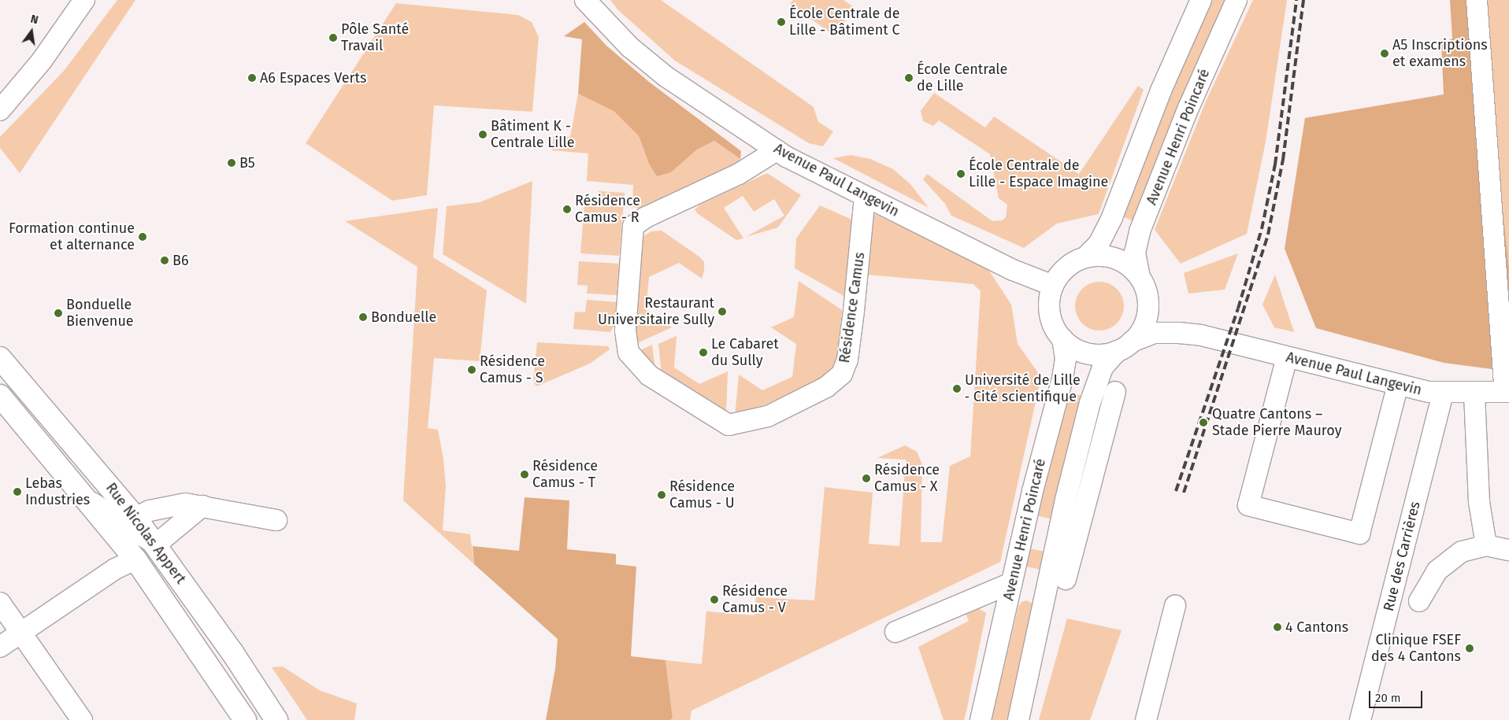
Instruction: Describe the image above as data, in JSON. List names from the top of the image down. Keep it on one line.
{"streets":{"main road":["Rue Nicolas Appert"],"street":["Avenue Henri Poincaré","Avenue Paul Langevin","Résidence Camus","Rue des Carrières"]},"crossings":[["Avenue Henri Poincaré","Avenue Paul Langevin"],["Avenue Paul Langevin","Résidence Camus"],["Avenue Paul Langevin","Rue des Carrières"]],"places":["École Centrale de Lille - Bâtiment C","Pôle Santé Travail","A5 Inscriptions et examens","A6 Espaces Verts","École Centrale de Lille","Bâtiment K - Centrale Lille","B5","École Centrale de Lille - Espace Imagine","Résidence Camus - R","Formation continue et alternance","B6","Restaurant Universitaire Sully","Bonduelle Bienvenue","Bonduelle","Le Cabaret du Sully","Résidence Camus - S","Université de Lille ‐ Cité scientifique","Quatre Cantons – Stade Pierre Mauroy","Résidence Camus - T","Résidence Camus - X","Lebas Industries","Résidence Camus - U","Résidence Camus - V","4 Cantons","Clinique FSEF des 4 Cantons"],"scale_bar":"20 m","north":"top"}
